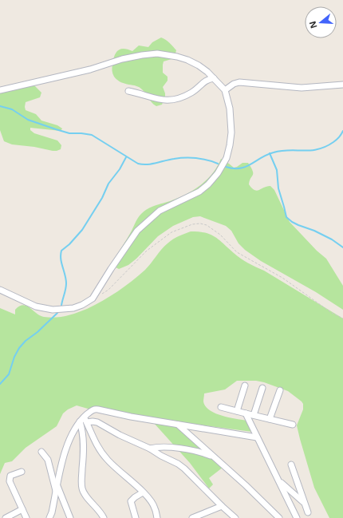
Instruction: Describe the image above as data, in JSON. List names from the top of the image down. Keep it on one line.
{"north":"left"}
